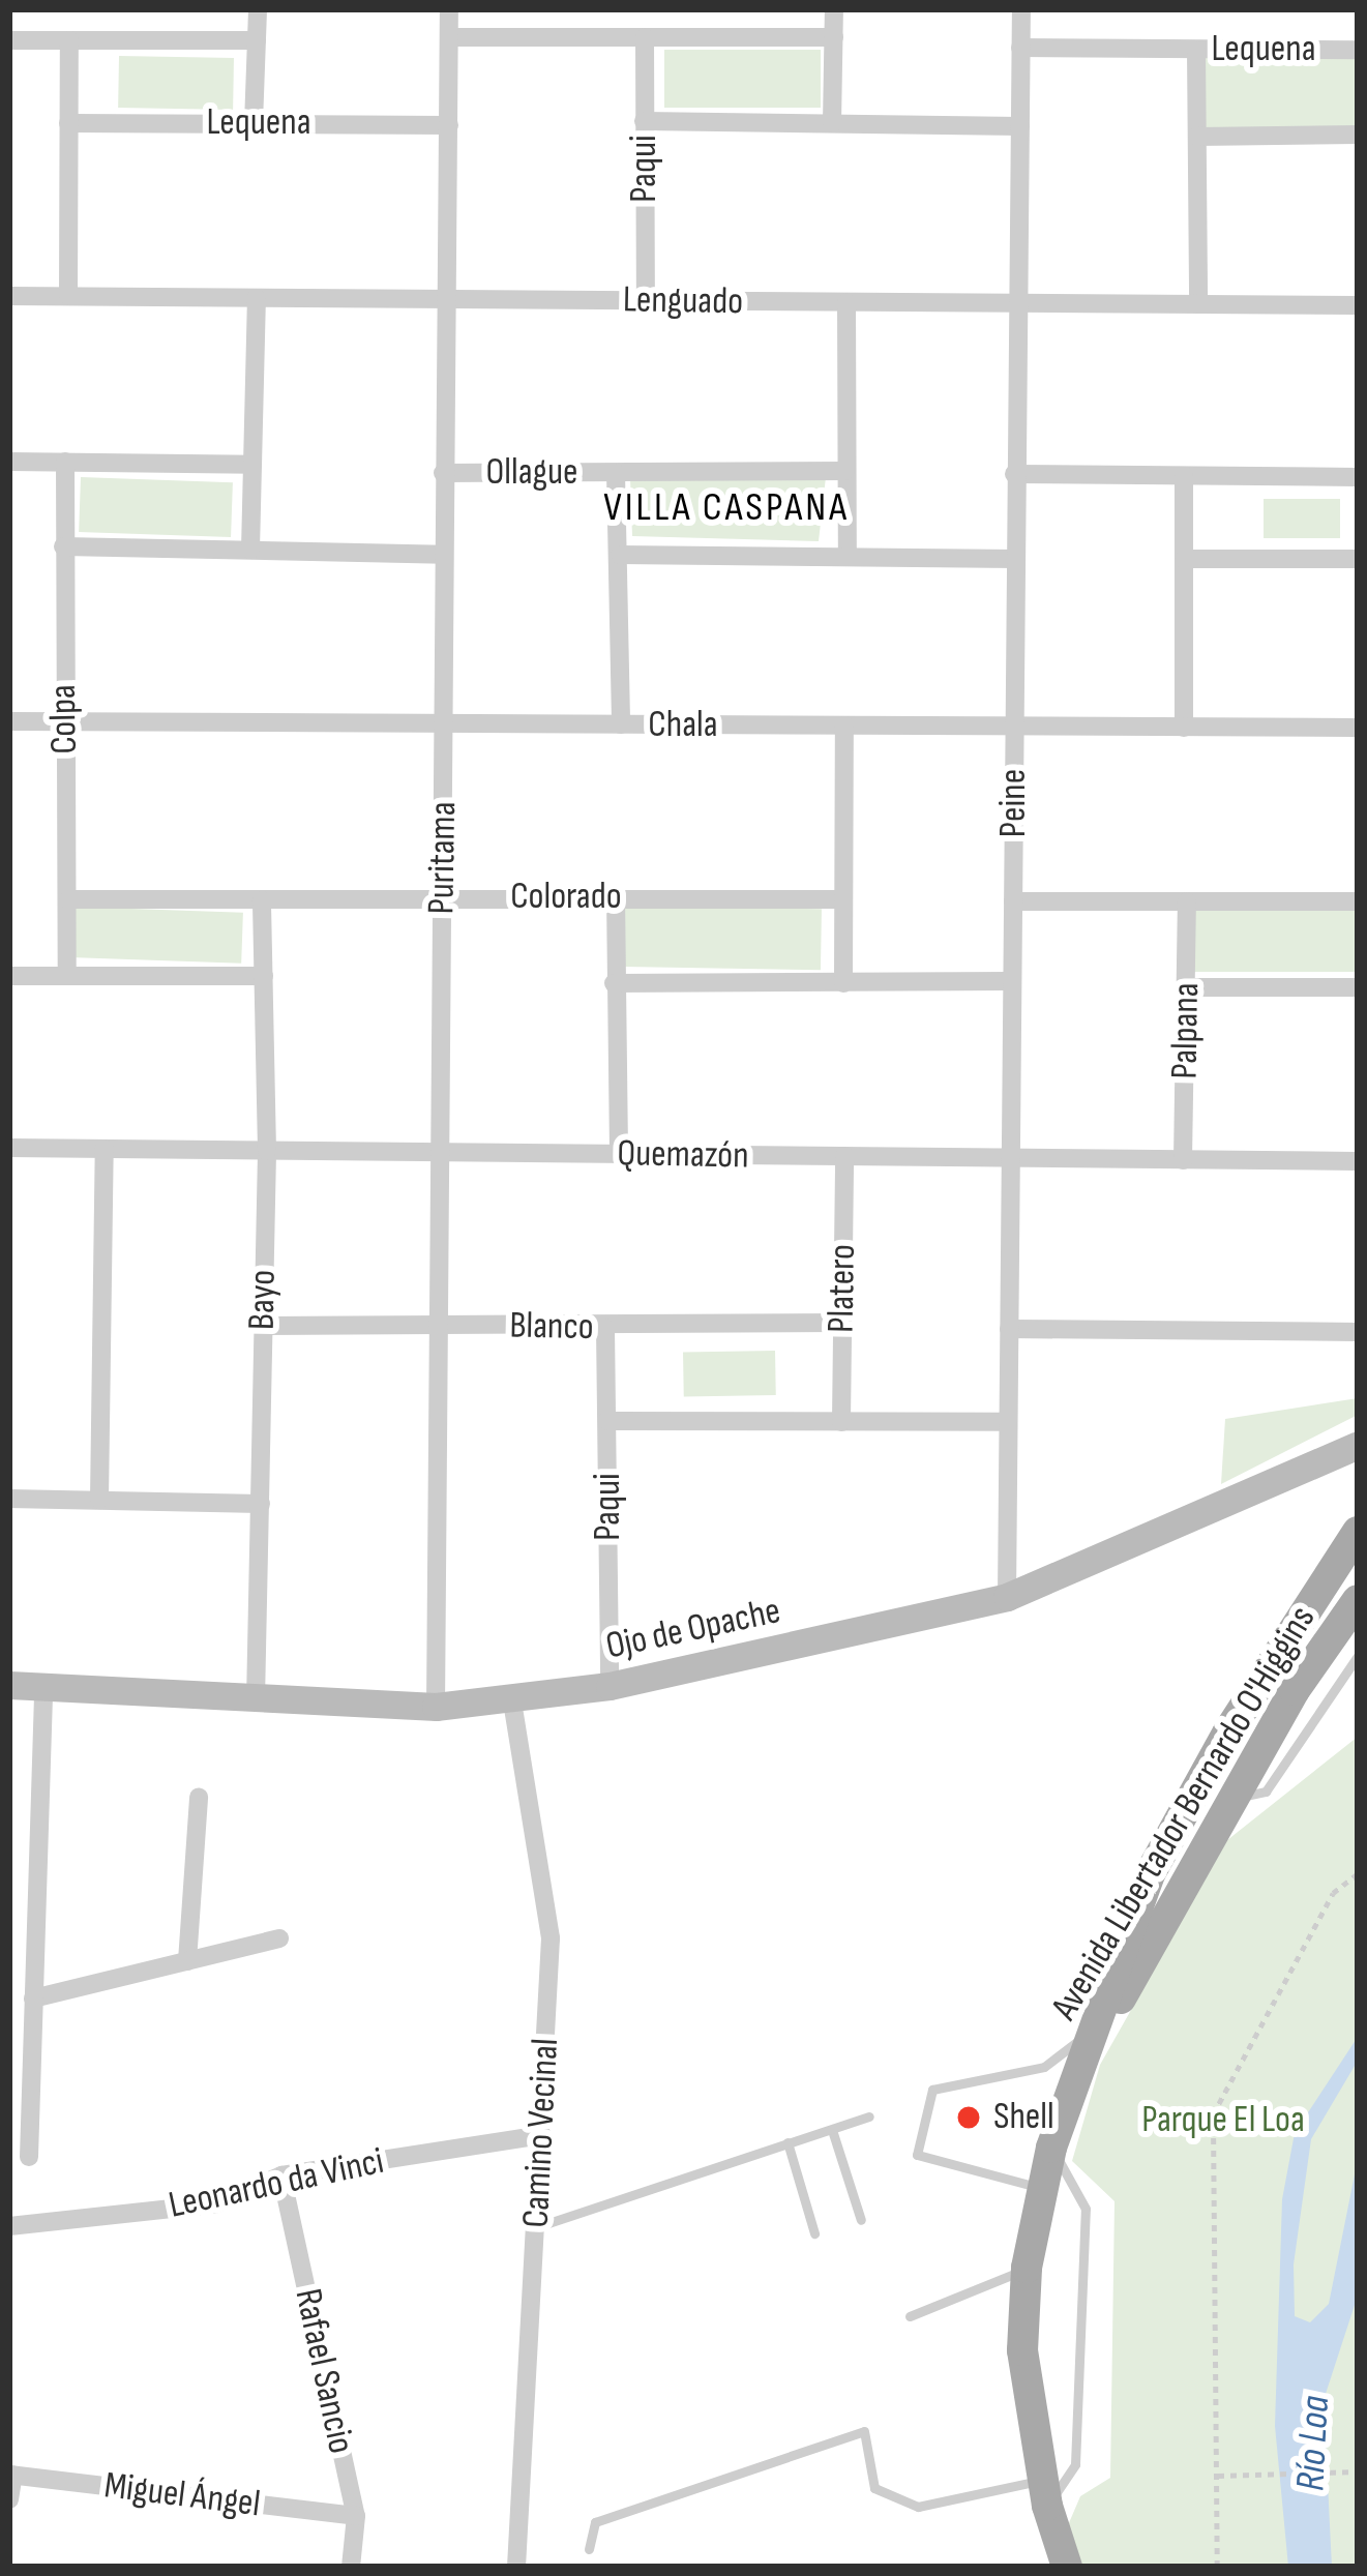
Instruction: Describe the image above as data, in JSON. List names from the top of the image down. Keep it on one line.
{"streets":{"main road":["Ojo de Opache","Avenida Libertador Bernardo O'Higgins"],"street":["Lequena","Paqui","Lenguado","Ollague","Colpa","Chala","Peine","Puritama","Colorado","Palpana","Quemazón","Platero","Bayo","Blanco","Camino Vecinal","Leonardo da Vinci","Rafael Sancio","Miguel Ángel"]},"crossings":[["Lequena","Peine"],["Lequena","Puritama"],["Paqui","Lenguado"],["Paqui","Blanco"],["Paqui","Ojo de Opache"],["Lenguado","Peine"],["Lenguado","Puritama"],["Ollague","Puritama"],["Colpa","Chala"],["Colpa","Colorado"],["Chala","Peine"],["Chala","Puritama"],["Peine","Quemazón"],["Peine","Ojo de Opache"],["Puritama","Colorado"],["Puritama","Quemazón"],["Puritama","Blanco"],["Puritama","Ojo de Opache"],["Colorado","Bayo"],["Palpana","Quemazón"],["Quemazón","Platero"],["Quemazón","Bayo"],["Platero","Blanco"],["Bayo","Blanco"],["Bayo","Ojo de Opache"],["Ojo de Opache","Camino Vecinal"],["Camino Vecinal","Leonardo da Vinci"],["Leonardo da Vinci","Rafael Sancio"],["Rafael Sancio","Miguel Ángel"]],"districts":["VILLA CASPANA"],"water":["Río Loa"],"parks":["Parque El Loa"],"places":["Shell"]}
